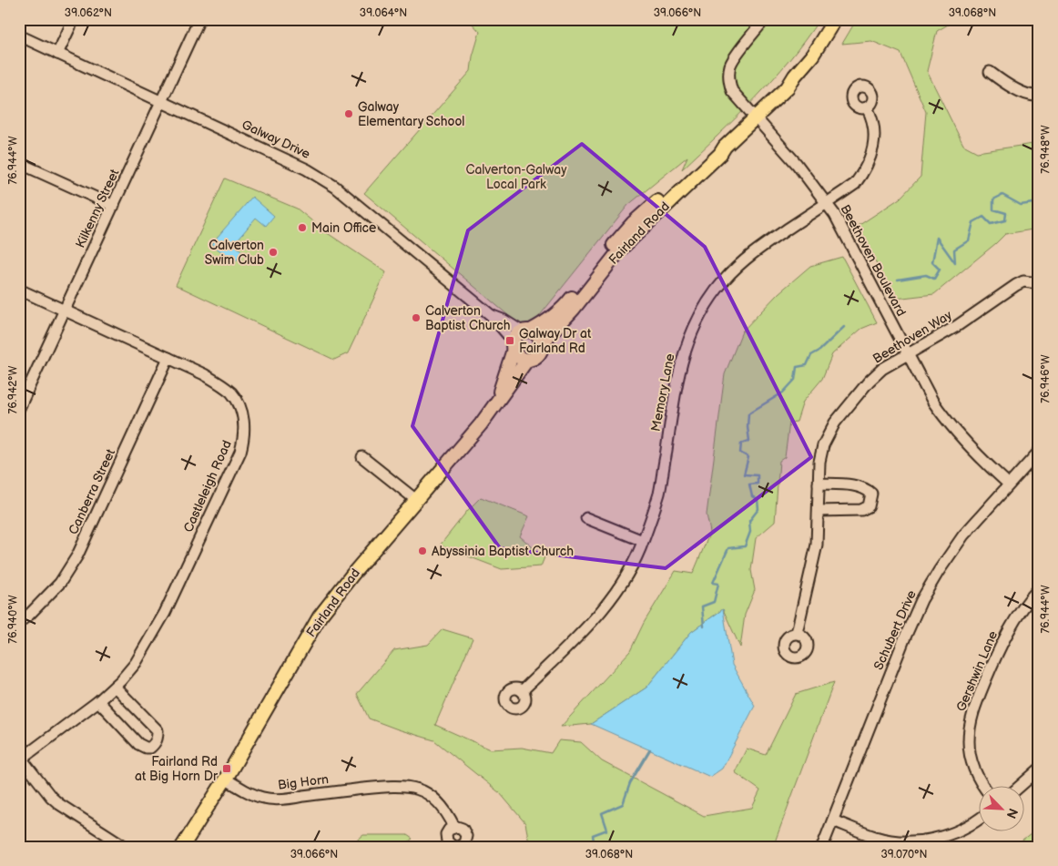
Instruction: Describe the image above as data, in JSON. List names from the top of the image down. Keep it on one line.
{"streets":{"main road":["Fairland Road"],"street":["Galway Drive","Kilkenny Street","Beethoven Boulevard","Beethoven Way","Memory Lane","Castleleigh Road","Canberra Street","Schubert Drive","Gershwin Lane","Big Horn"]},"crossings":[["Galway Drive","Kilkenny Street"],["Galway Drive","Fairland Road"],["Kilkenny Street","Castleleigh Road"],["Fairland Road","Beethoven Boulevard"],["Fairland Road","Big Horn"],["Beethoven Boulevard","Beethoven Way"],["Beethoven Boulevard","Memory Lane"],["Beethoven Boulevard","Schubert Drive"],["Castleleigh Road","Canberra Street"]],"parks":["Calverton-Galway Local Park"],"places":{"other":["Galway Elementary School","Main Office","Calverton Swim Club","Calverton Baptist Church","Abyssinia Baptist Church"],"transit":["Galway Dr at Fairland Rd","Fairland Rd at Big Horn Dr"]},"north":"bottom right","coordinates":["39.062°N","39.064°N","39.066°N","39.068°N","76.948°W","76.944°W","76.946°W","76.942°W","76.940°W","39.070°N"]}
